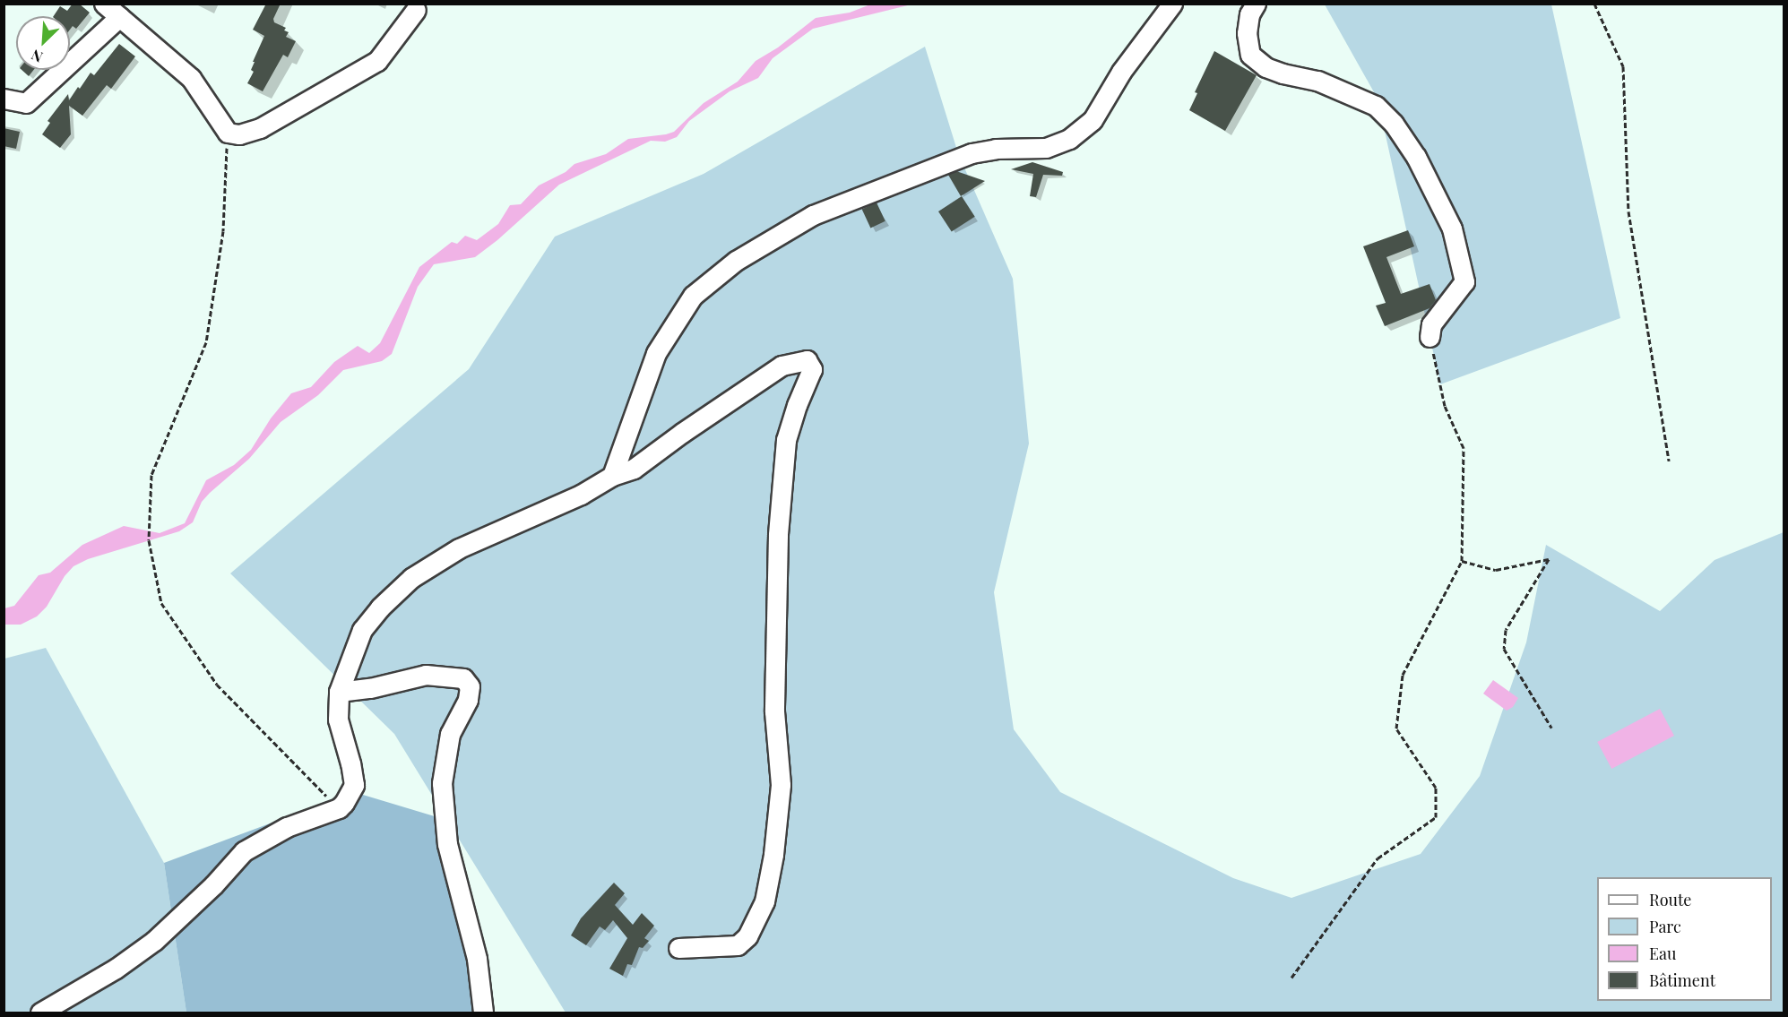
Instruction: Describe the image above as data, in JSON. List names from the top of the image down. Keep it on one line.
{"legend":["Route","Parc","Eau","Bâtiment"],"north":"bottom left"}
